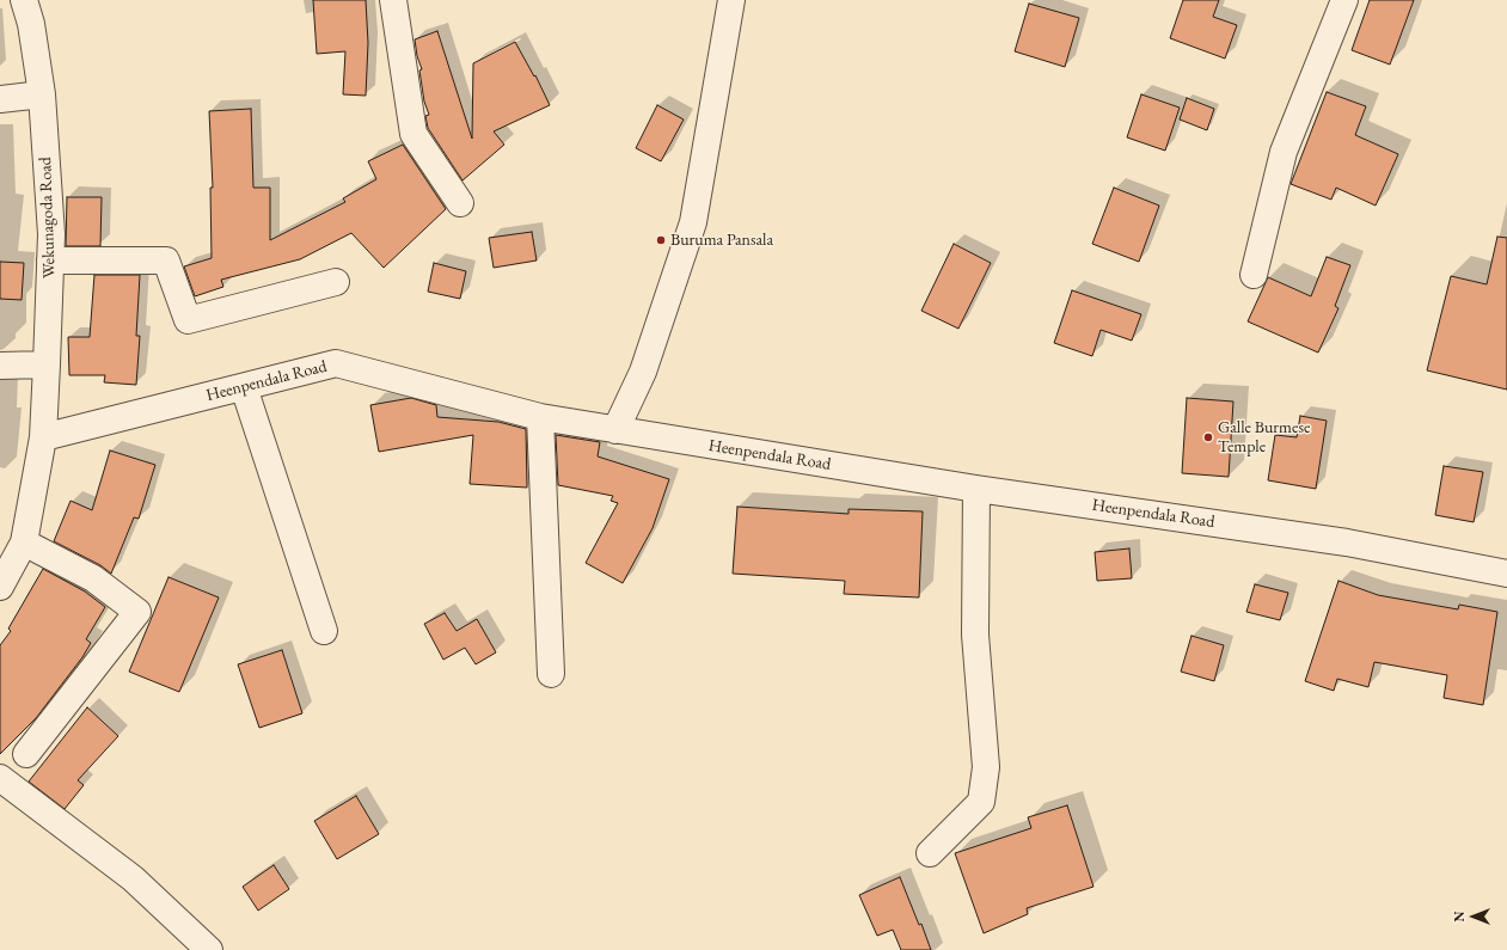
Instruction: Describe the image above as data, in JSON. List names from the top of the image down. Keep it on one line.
{"streets":{"street":["Wekunagoda Road","Heenpendala Road"]},"crossings":[["Wekunagoda Road","Heenpendala Road"]],"places":["Buruma Pansala","Galle Burmese Temple"],"north":"left"}
